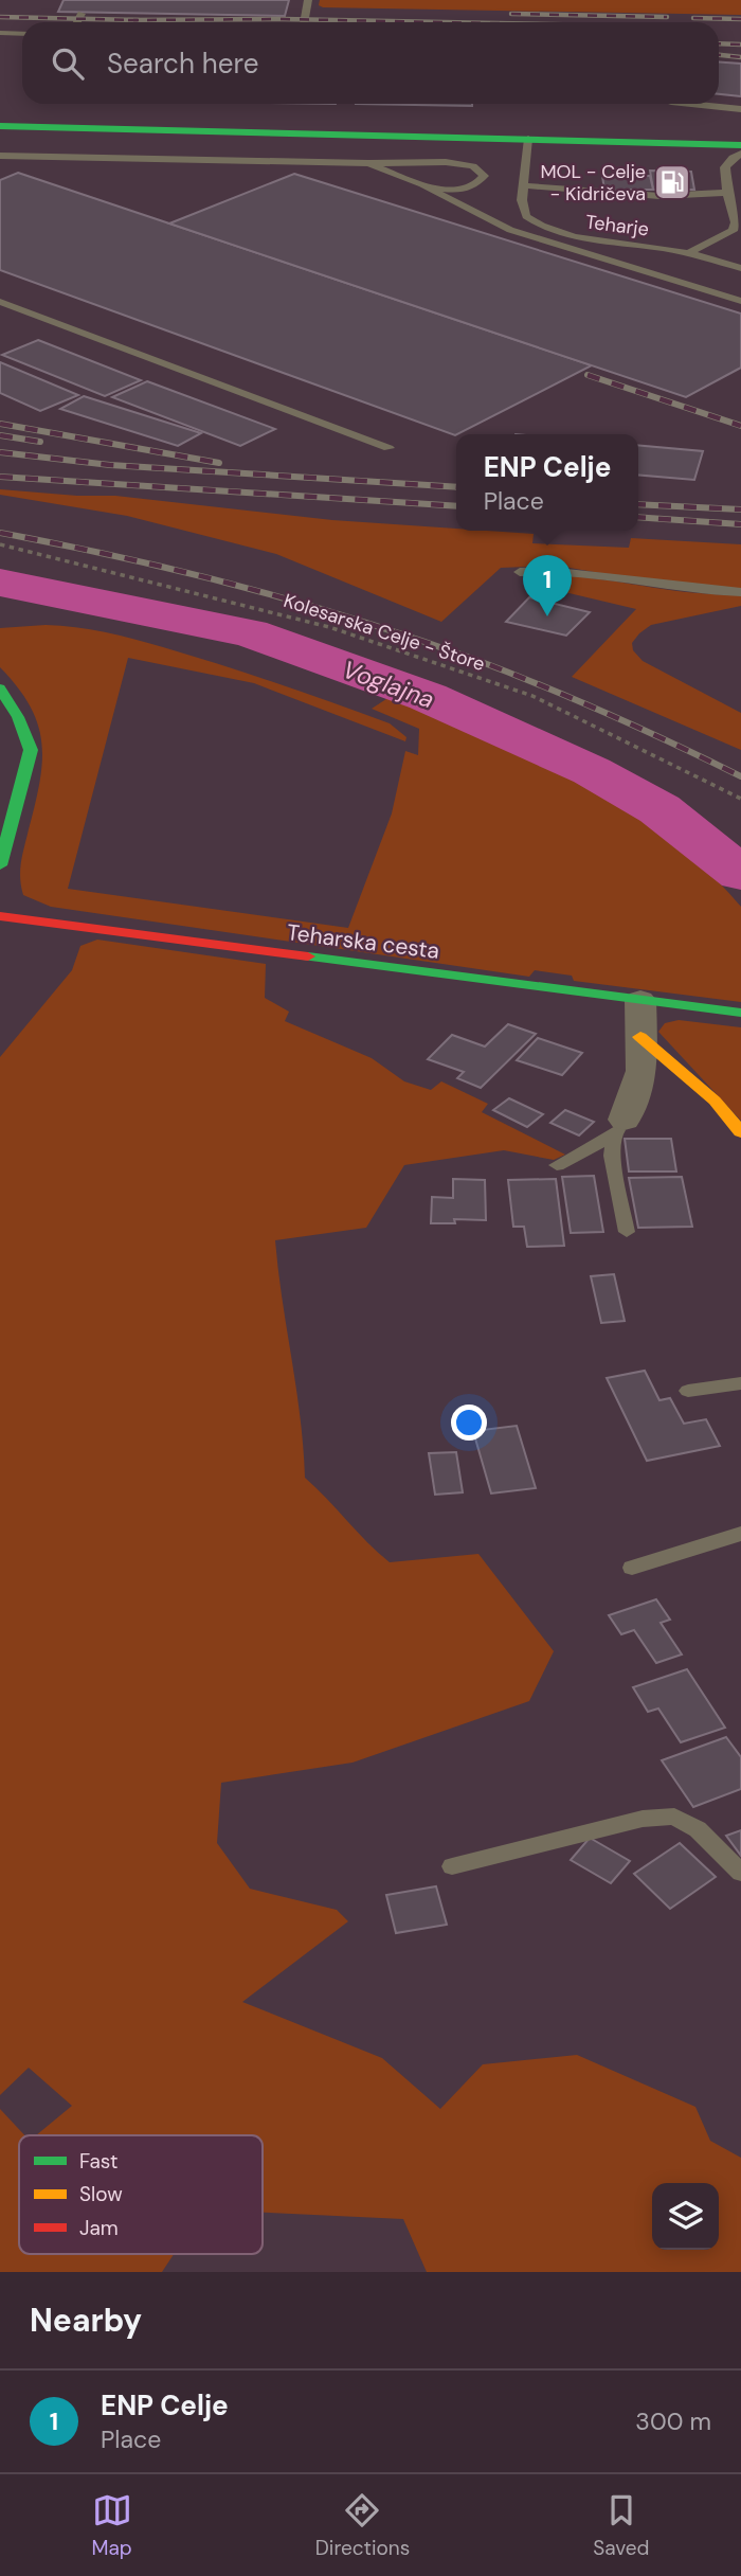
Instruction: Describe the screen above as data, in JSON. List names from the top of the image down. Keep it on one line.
{"streets":{"street":["Teharska cesta"],"lane":["Teharje"],"path":["Kolesarska Celje - Štore"]},"water":["Voglajna"],"places":{"fuel station":["MOL - Celje - Kidričeva"]},"legend":["Fast","Slow","Jam"],"page":{"search":"Search here","popup":["ENP Celje","Place"],"pins":"1","heading":"Nearby","list":[{"mark":"1","name":"ENP Celje","note":"Place","value":"300 m"}],"nav":["Map","Directions","Saved"]}}
